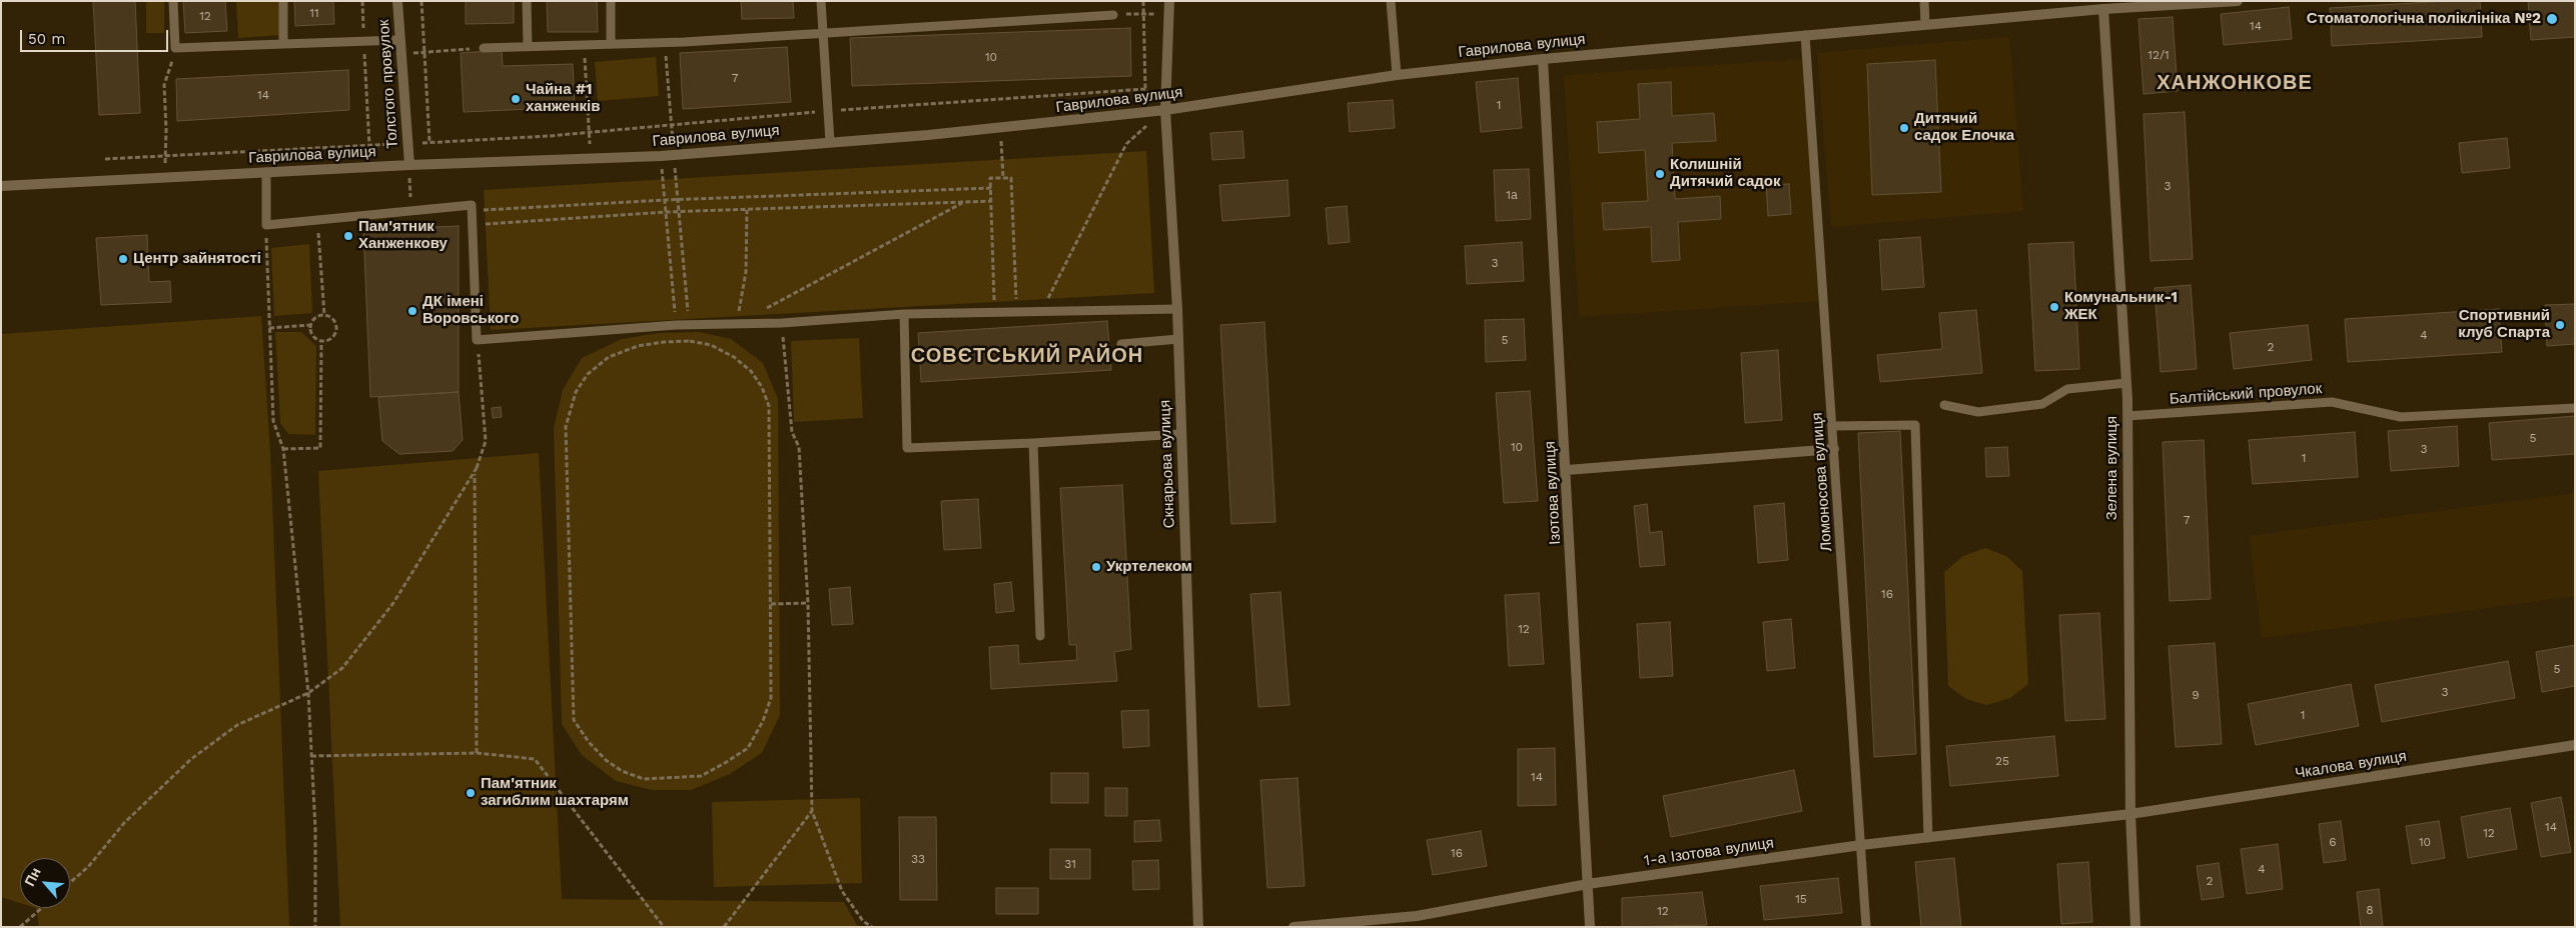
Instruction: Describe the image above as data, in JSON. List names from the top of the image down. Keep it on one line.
{"streets":{"street":["Гаврилова вулиця","Толстого провулок","Скнарьова вулиця","Зелена вулиця","Ізотова вулиця","Чкалова вулиця","1-а Ізотова вулиця"],"lane":["Балтійський провулок","Ломоносова вулиця"]},"crossings":[["Гаврилова вулиця","Толстого провулок"],["Гаврилова вулиця","Скнарьова вулиця"],["Гаврилова вулиця","Зелена вулиця"],["Гаврилова вулиця","Ломоносова вулиця"],["Гаврилова вулиця","Ізотова вулиця"],["Балтійський провулок","Зелена вулиця"],["Зелена вулиця","Чкалова вулиця"],["Зелена вулиця","1-а Ізотова вулиця"],["Ломоносова вулиця","1-а Ізотова вулиця"],["Ізотова вулиця","1-а Ізотова вулиця"],["Чкалова вулиця","1-а Ізотова вулиця"]],"districts":["ХАНЖОНКОВЕ","СОВЄТСЬКИЙ РАЙОН"],"places":["Стоматологічна поліклініка №2","Чайна #1 ханженків","Дитячий садок Елочка","Колишній Дитячий садок","Пам'ятник Ханженкову","Центр зайнятості","Комунальник-1 ЖЕК","ДК імені Воровського","Спортивний клуб Спарта","Укртелеком","Пам'ятник загиблим шахтарям"],"house_numbers":["11","12","14","12/1","10","7","14","1","3","1а","3","4","5","2","5","10","3","1","7","16","12","5","3","9","1","25","14","14","12","6","10","16","33","31","4","2","15","8","12"],"scale_bar":"50 m","north":"top left"}
